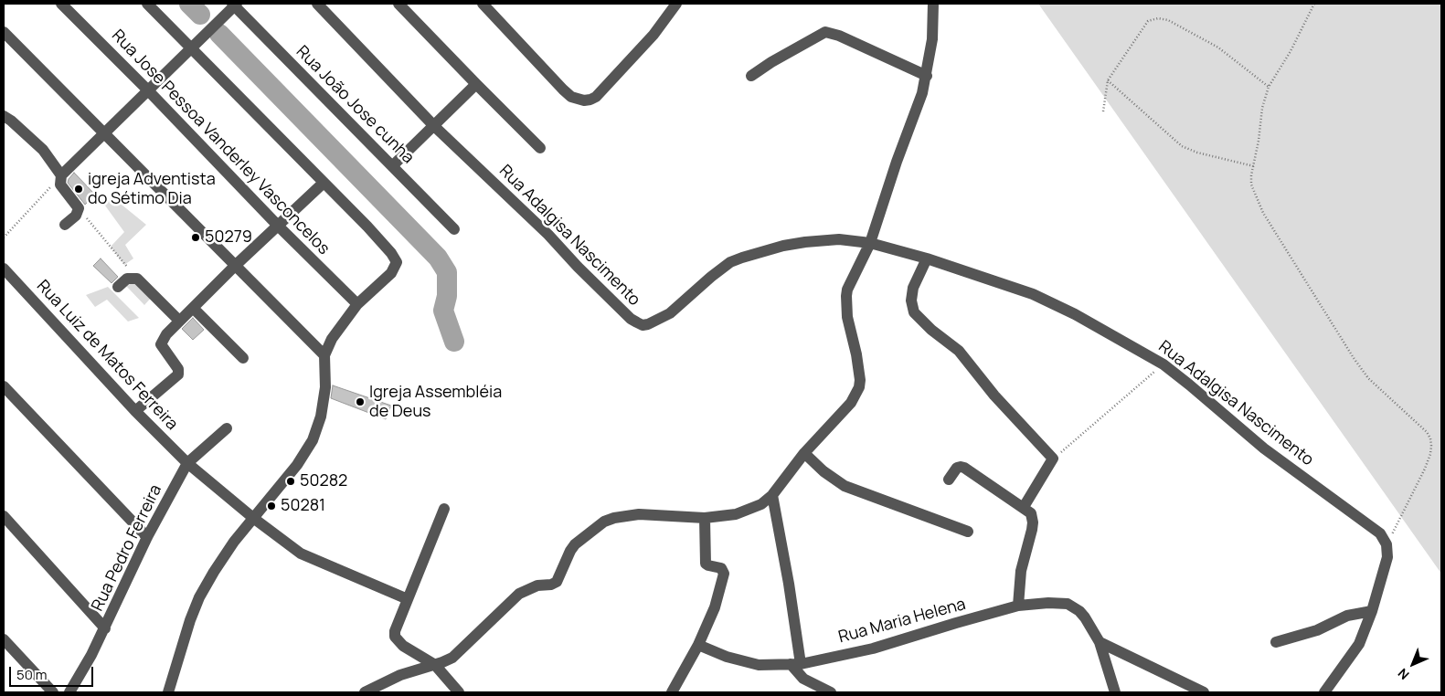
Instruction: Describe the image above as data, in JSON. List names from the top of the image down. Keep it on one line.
{"streets":{"street":["Rua João Jose cunha","Rua Jose Pessoa Vanderley Vasconcelos","Rua Adalgisa Nascimento","Rua Luiz de Matos Ferreira","Rua Pedro Ferreira","Rua Maria Helena"]},"crossings":[["Rua Luiz de Matos Ferreira","Rua Pedro Ferreira"]],"places":["igreja Adventista do Sétimo Dia","50279","Igreja Assembléia de Deus","50282","50281"],"scale_bar":"50 m","north":"bottom left"}
